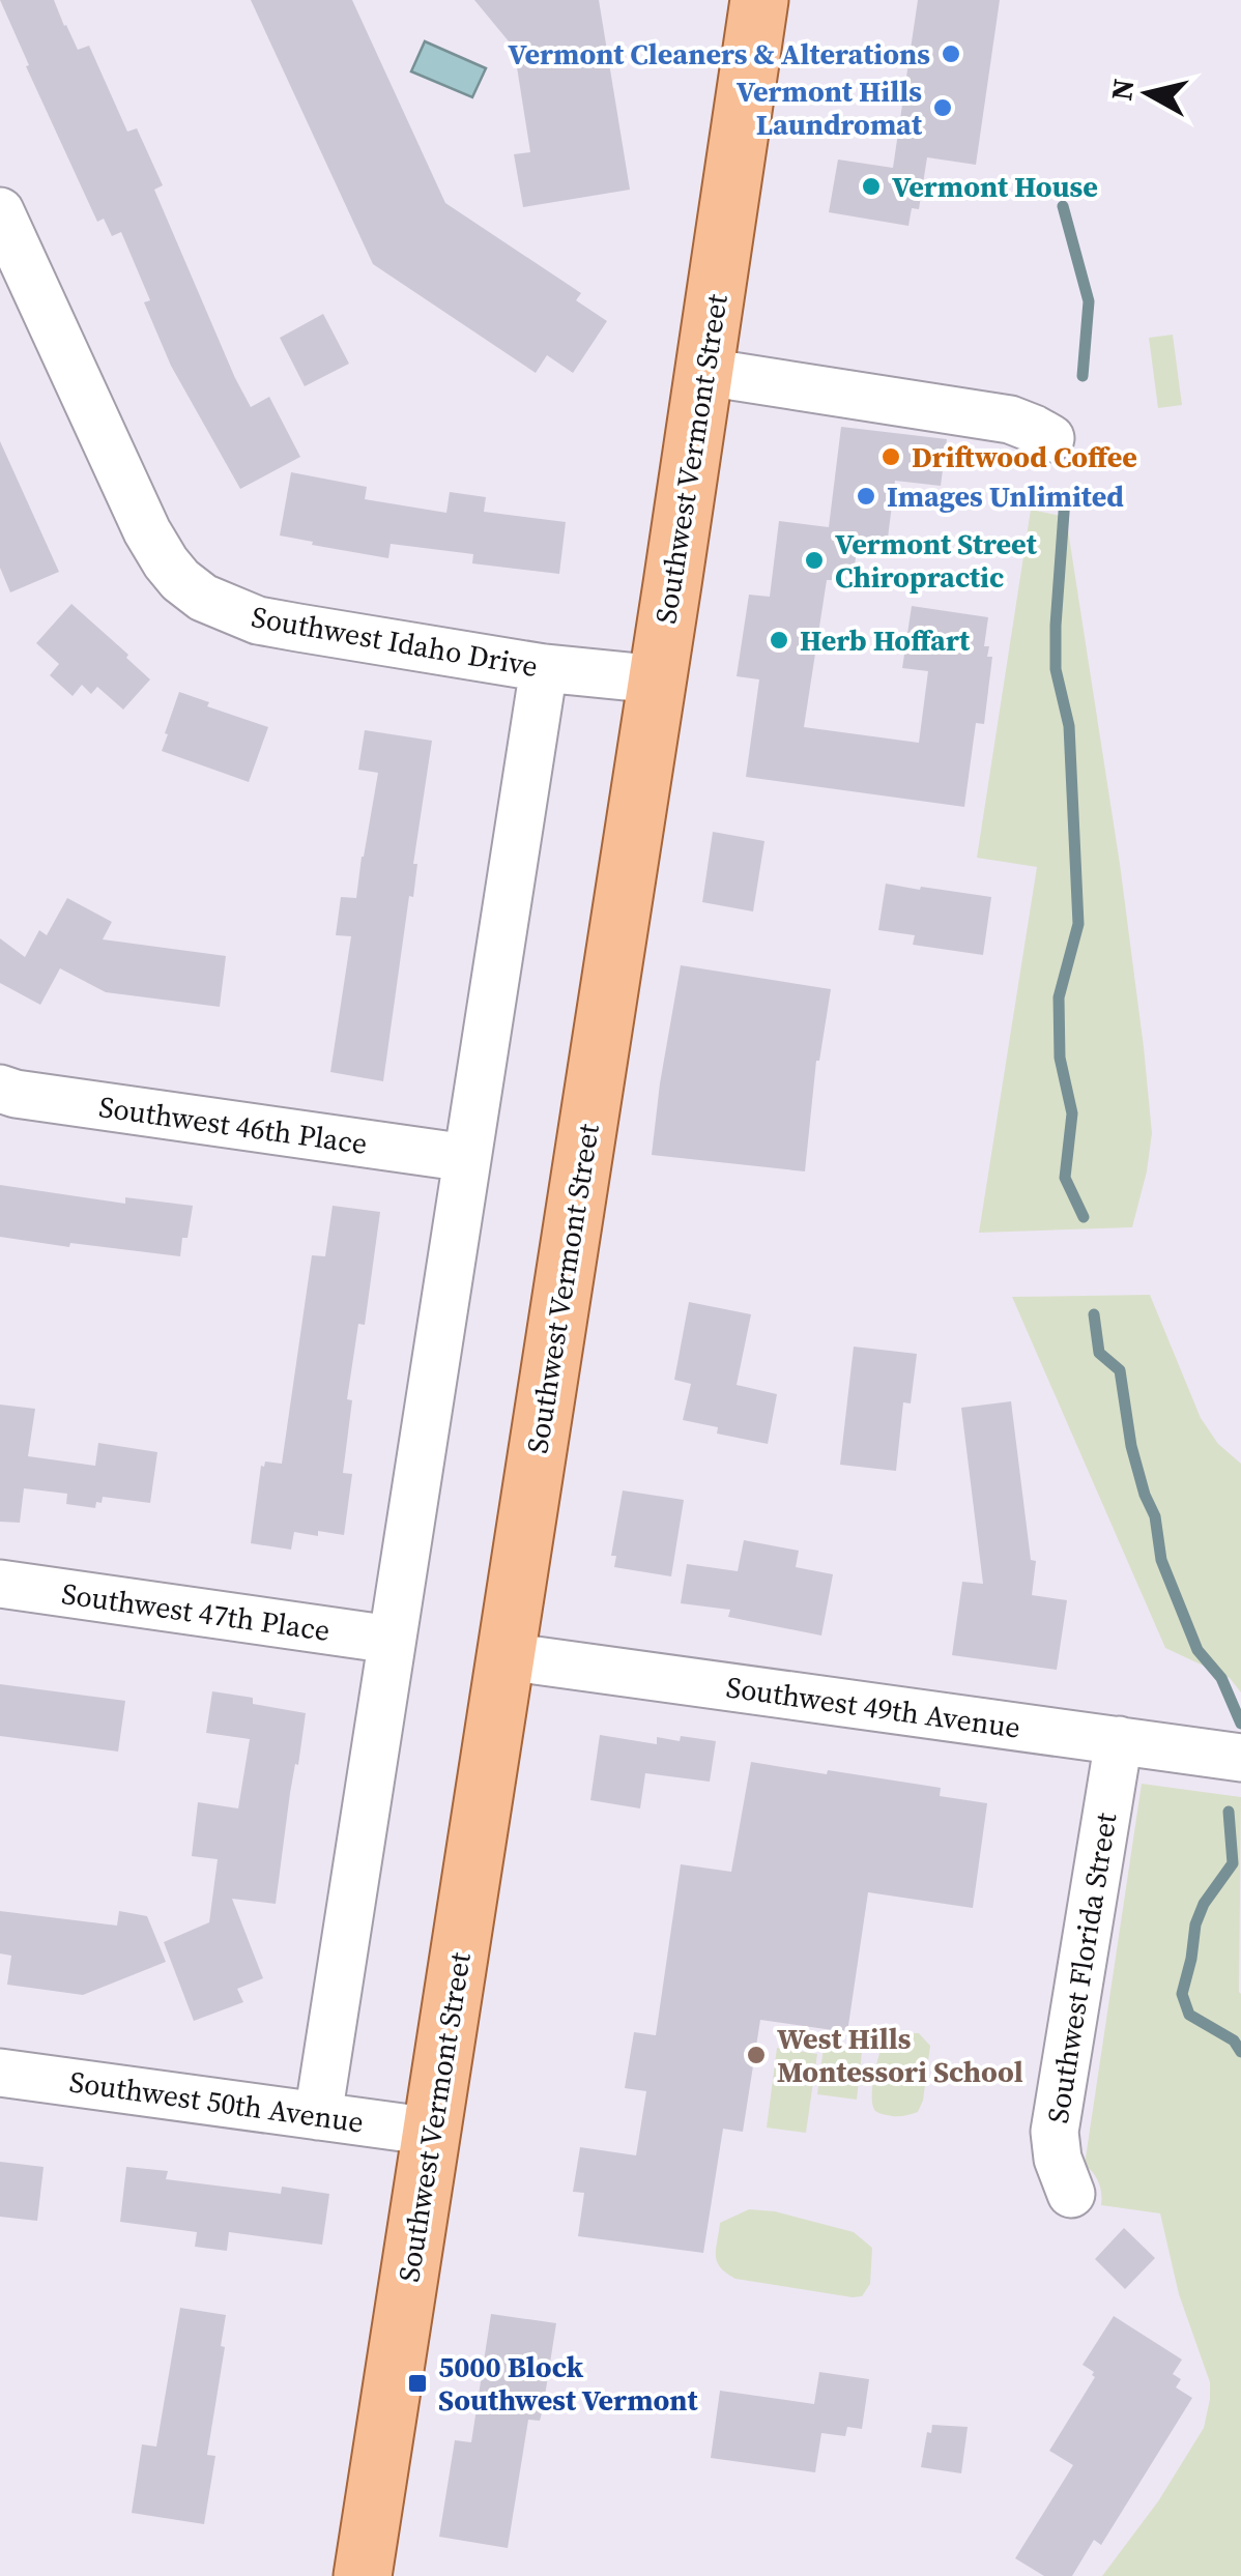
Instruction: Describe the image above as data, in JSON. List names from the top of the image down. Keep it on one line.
{"streets":{"main road":["Southwest Vermont Street"],"street":["Southwest Idaho Drive","Southwest 46th Place","Southwest 47th Place","Southwest 49th Avenue","Southwest Florida Street","Southwest 50th Avenue"]},"crossings":[["Southwest Vermont Street","Southwest Idaho Drive"],["Southwest Vermont Street","Southwest 49th Avenue"],["Southwest Vermont Street","Southwest 50th Avenue"],["Southwest 49th Avenue","Southwest Florida Street"]],"places":{"other":["Vermont Cleaners & Alterations","Vermont Hills Laundromat","Vermont House","Driftwood Coffee","Images Unlimited","Vermont Street Chiropractic","Herb Hoffart","West Hills Montessori School"],"transit":["5000 Block Southwest Vermont"]},"north":"left"}
